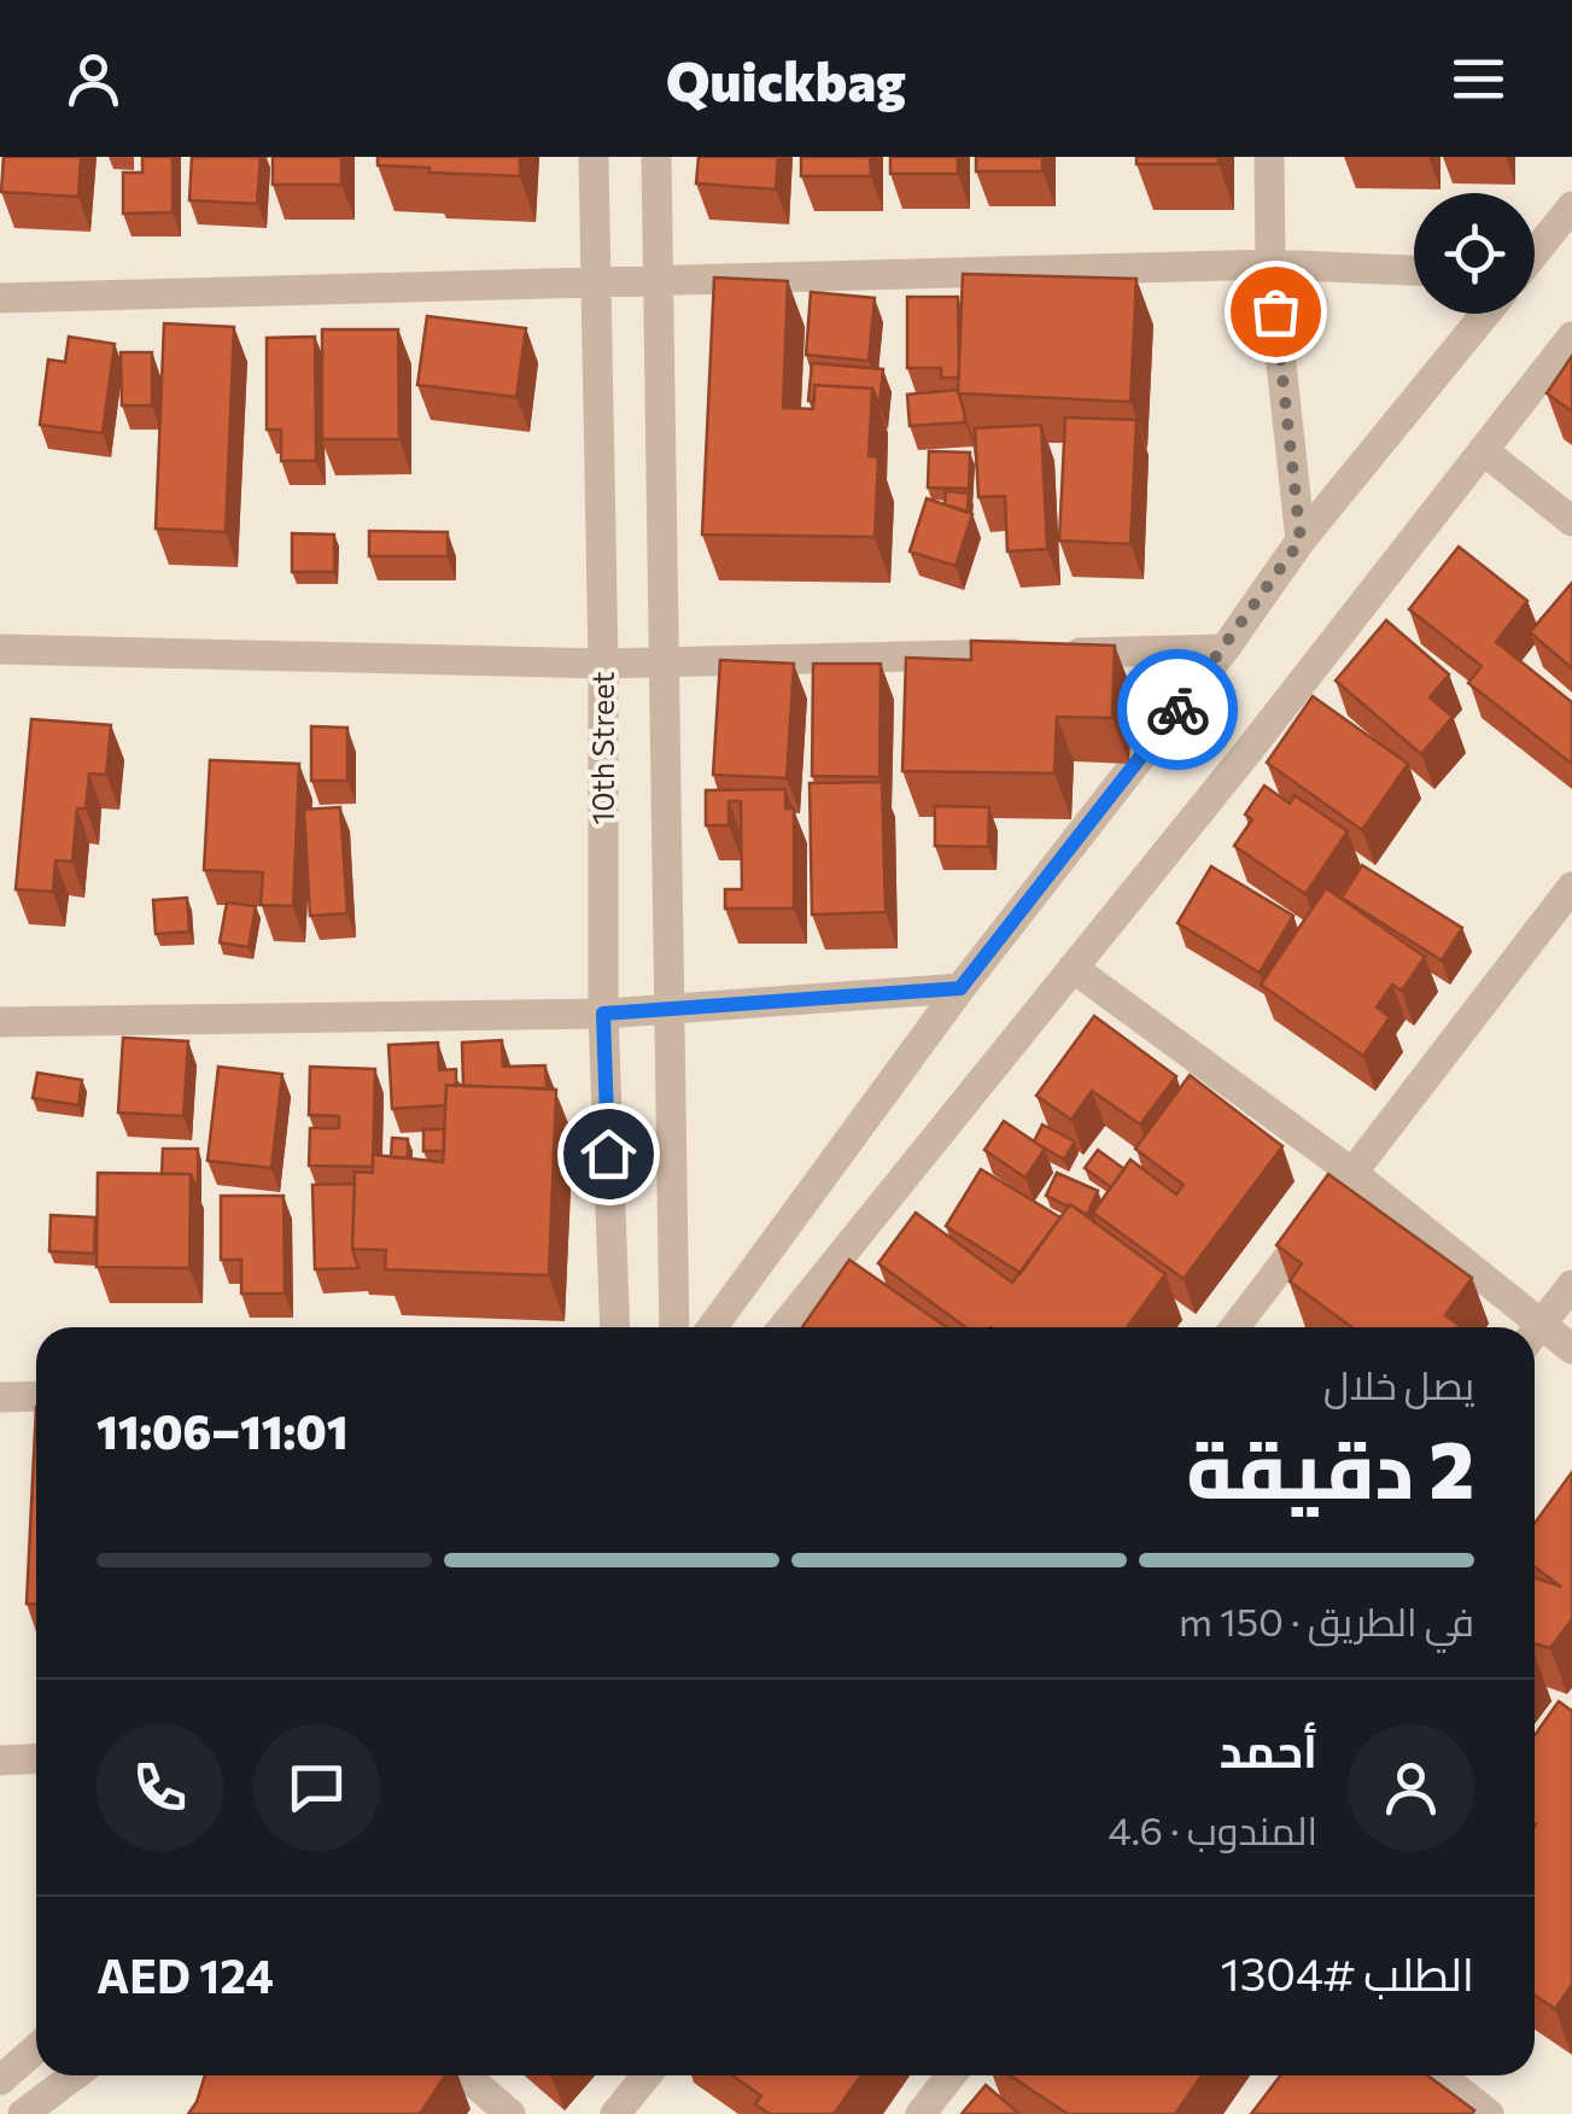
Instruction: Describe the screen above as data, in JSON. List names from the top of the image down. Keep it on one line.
{"streets":{"street":["10th Street"]},"page":{"header":"Quickbag","heading":["2 دقيقة","يصل خلال","11:01–11:06"],"panel":["أحمد","المندوب · 4.6","الطلب #1304","AED 124"],"bar":"في الطريق · 150 m"}}
